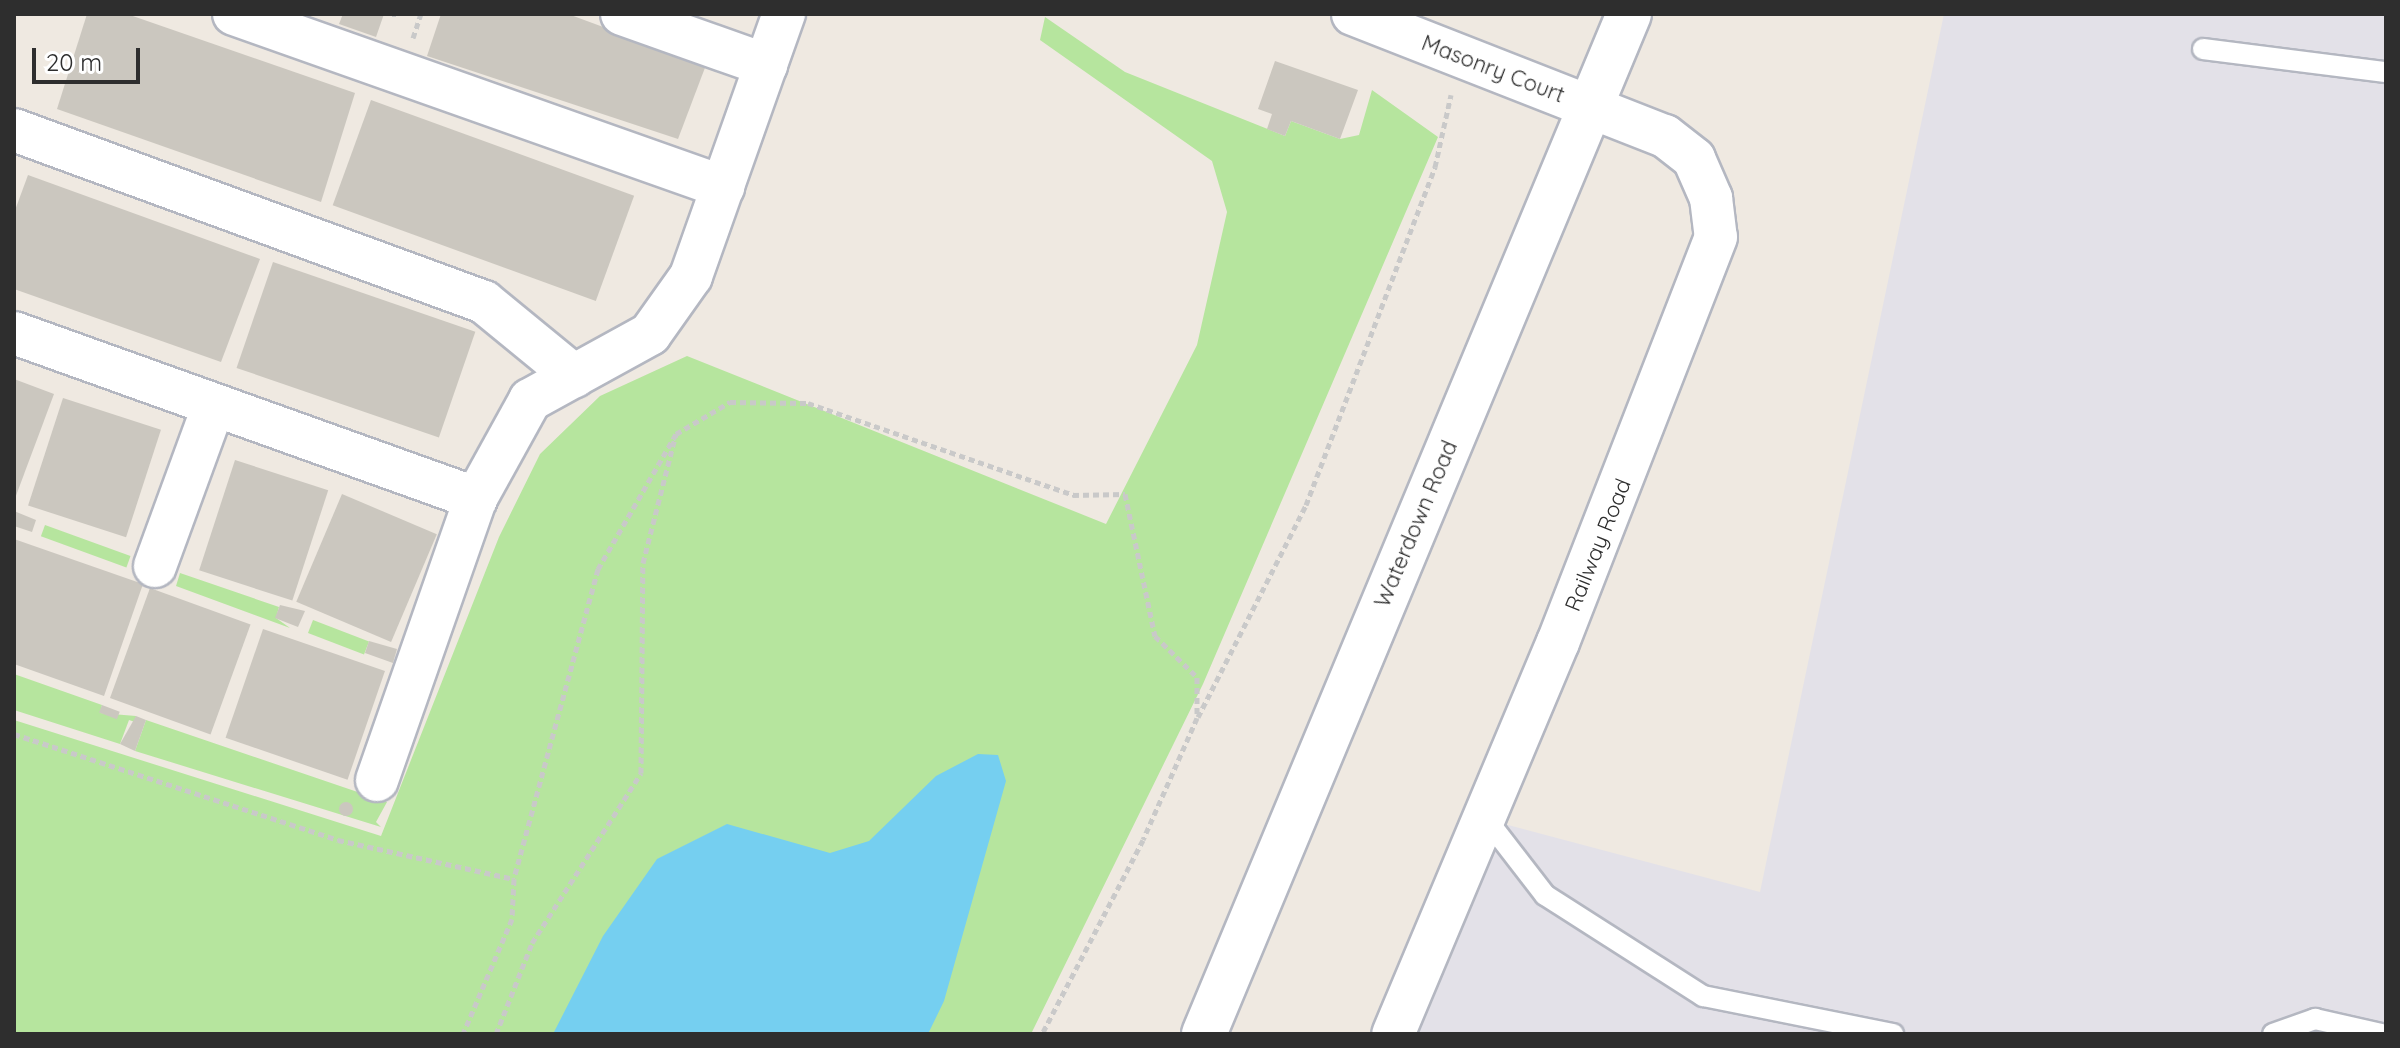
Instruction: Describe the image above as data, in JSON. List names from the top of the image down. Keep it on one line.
{"streets":{"main road":["Waterdown Road"],"street":["Masonry Court","Railway Road"]},"crossings":[["Masonry Court","Waterdown Road"],["Masonry Court","Railway Road"],["Waterdown Road","Railway Road"]],"scale_bar":"20 m"}
